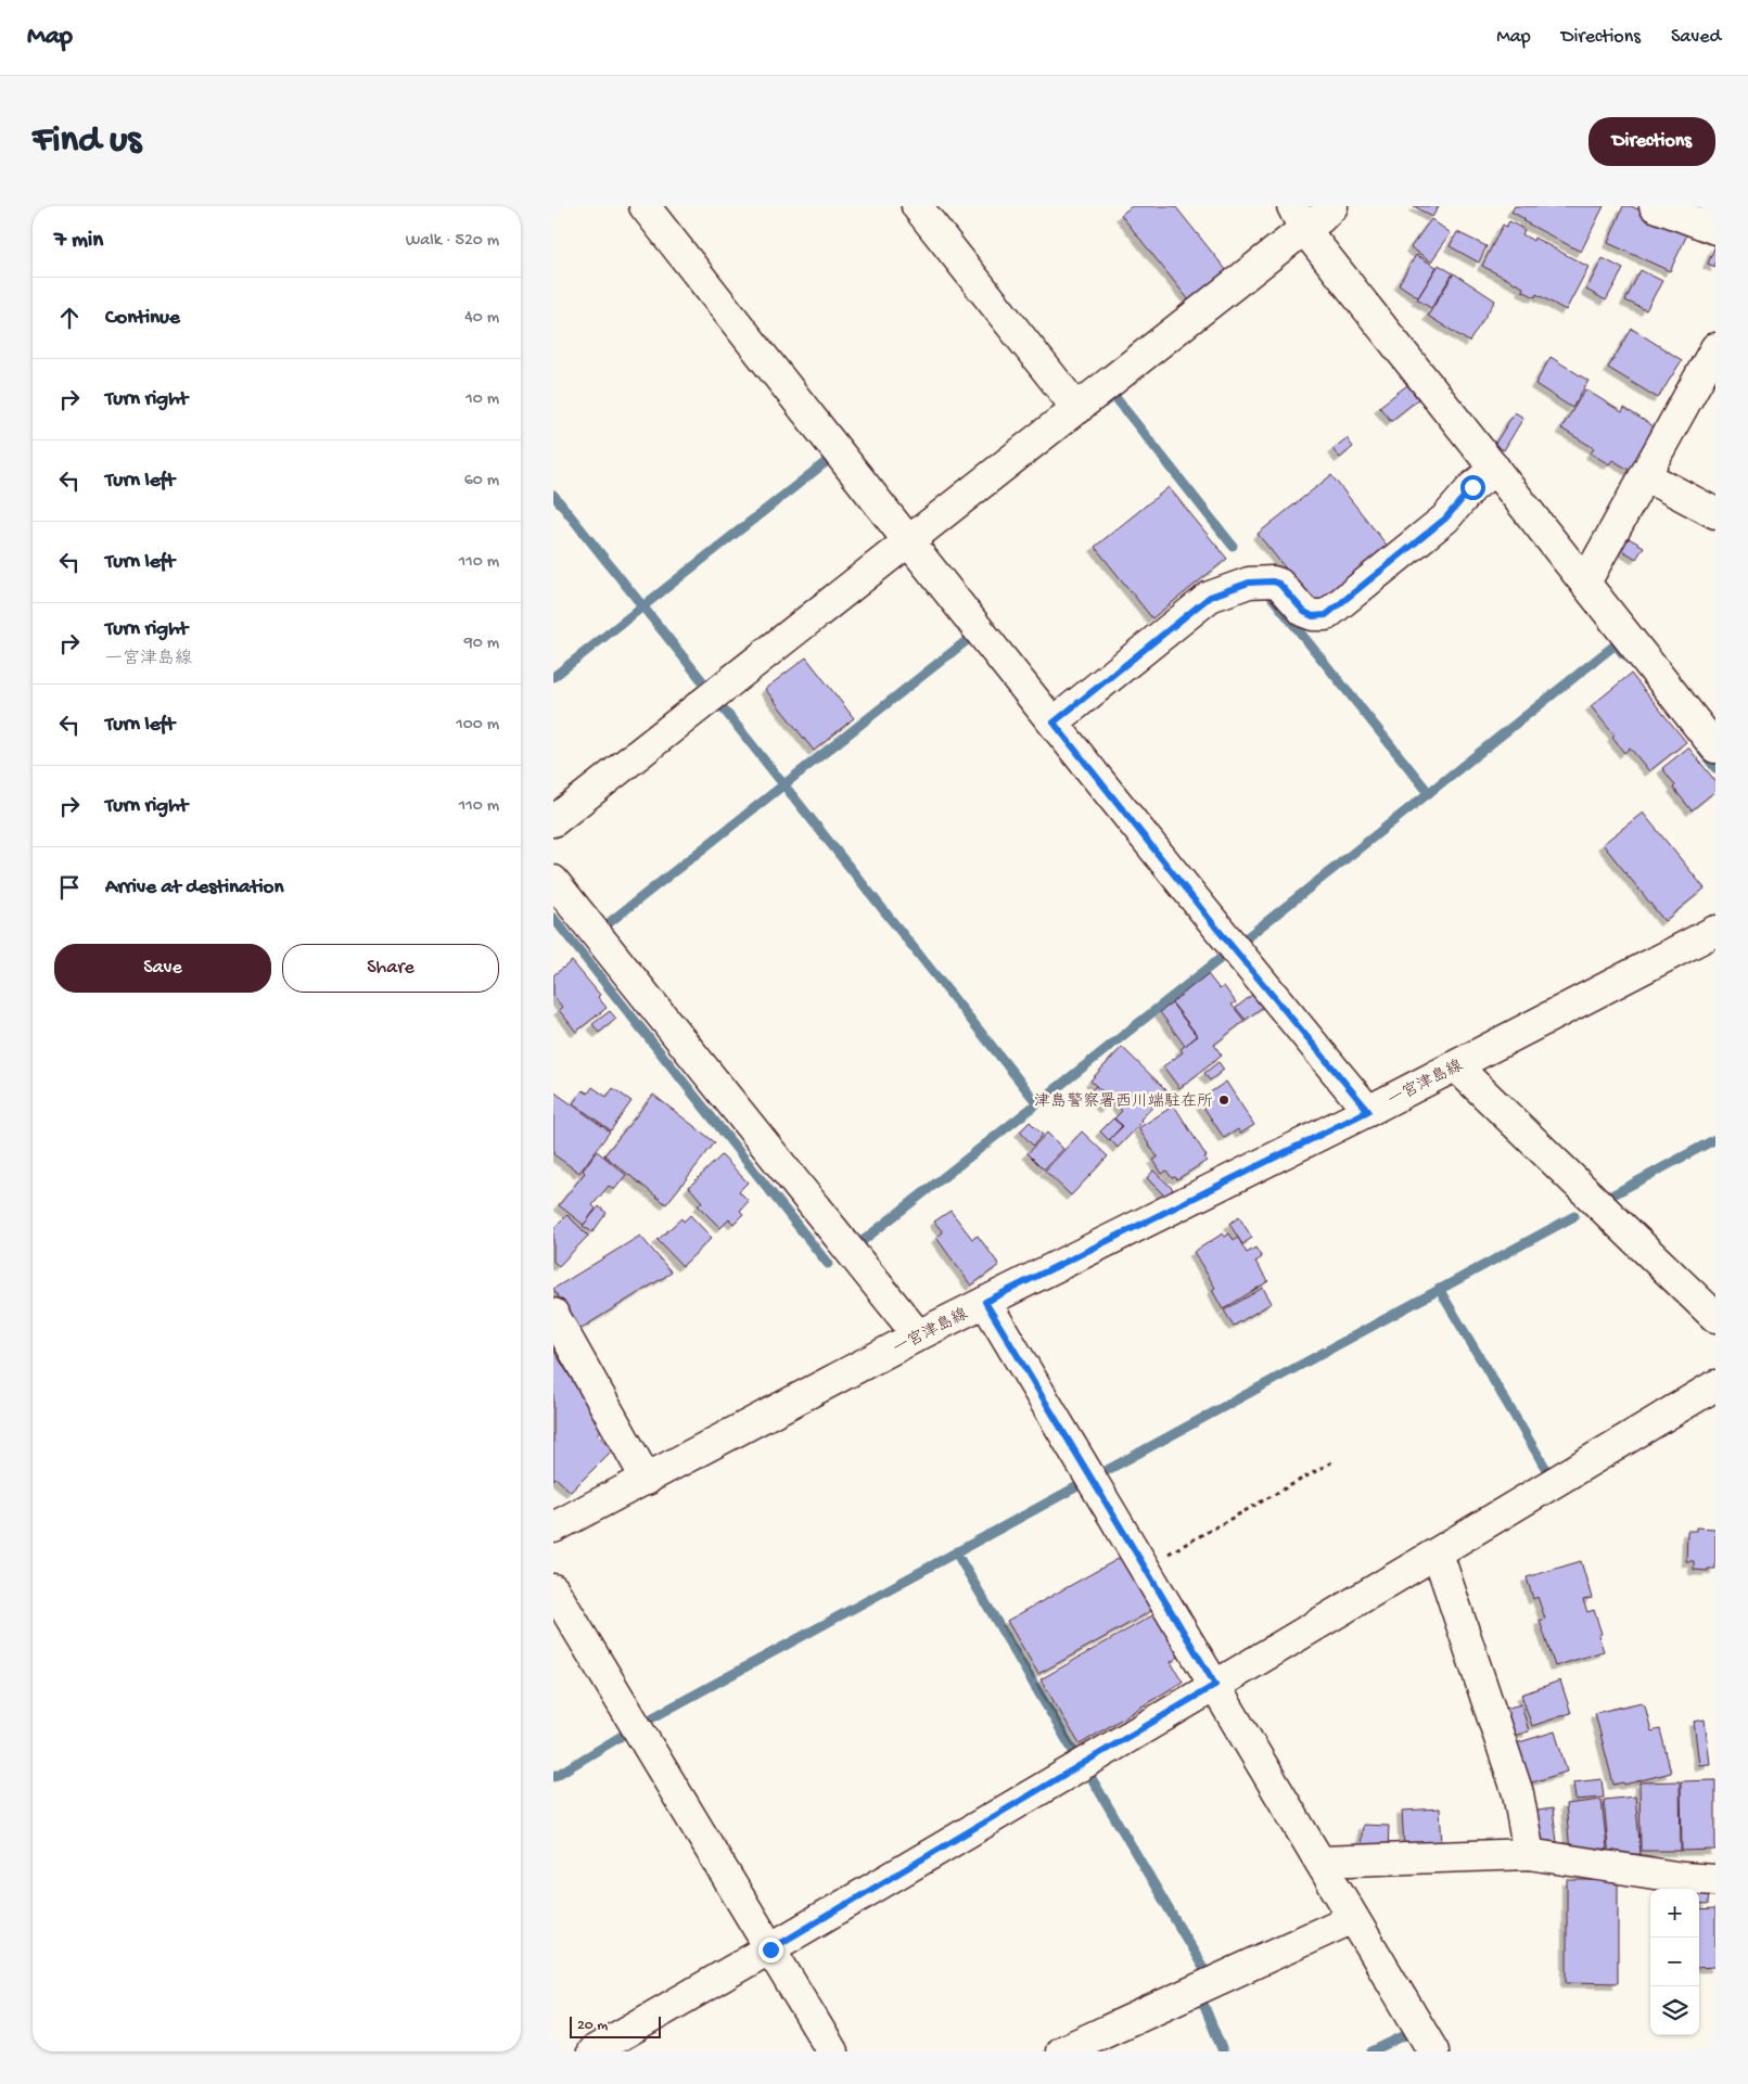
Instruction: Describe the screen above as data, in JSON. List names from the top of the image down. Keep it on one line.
{"streets":{"street":["一宮津島線"]},"places":["津島警察署西川端駐在所"],"scale_bar":"20 m","page":{"header":"Map","nav":["Map","Directions","Saved"],"buttons":["Directions",["Save","Share"]],"title":"Find us","heading":["7 min","Walk · 520 m"],"list":[["Continue","40 m"],["Turn right","10 m"],["Turn left","60 m"],["Turn left","110 m"],["Turn right","一宮津島線","90 m"],["Turn left","100 m"],["Turn right","110 m"],"Arrive at destination"],"map_buttons":["+","−"],"scale":"20 m"}}
